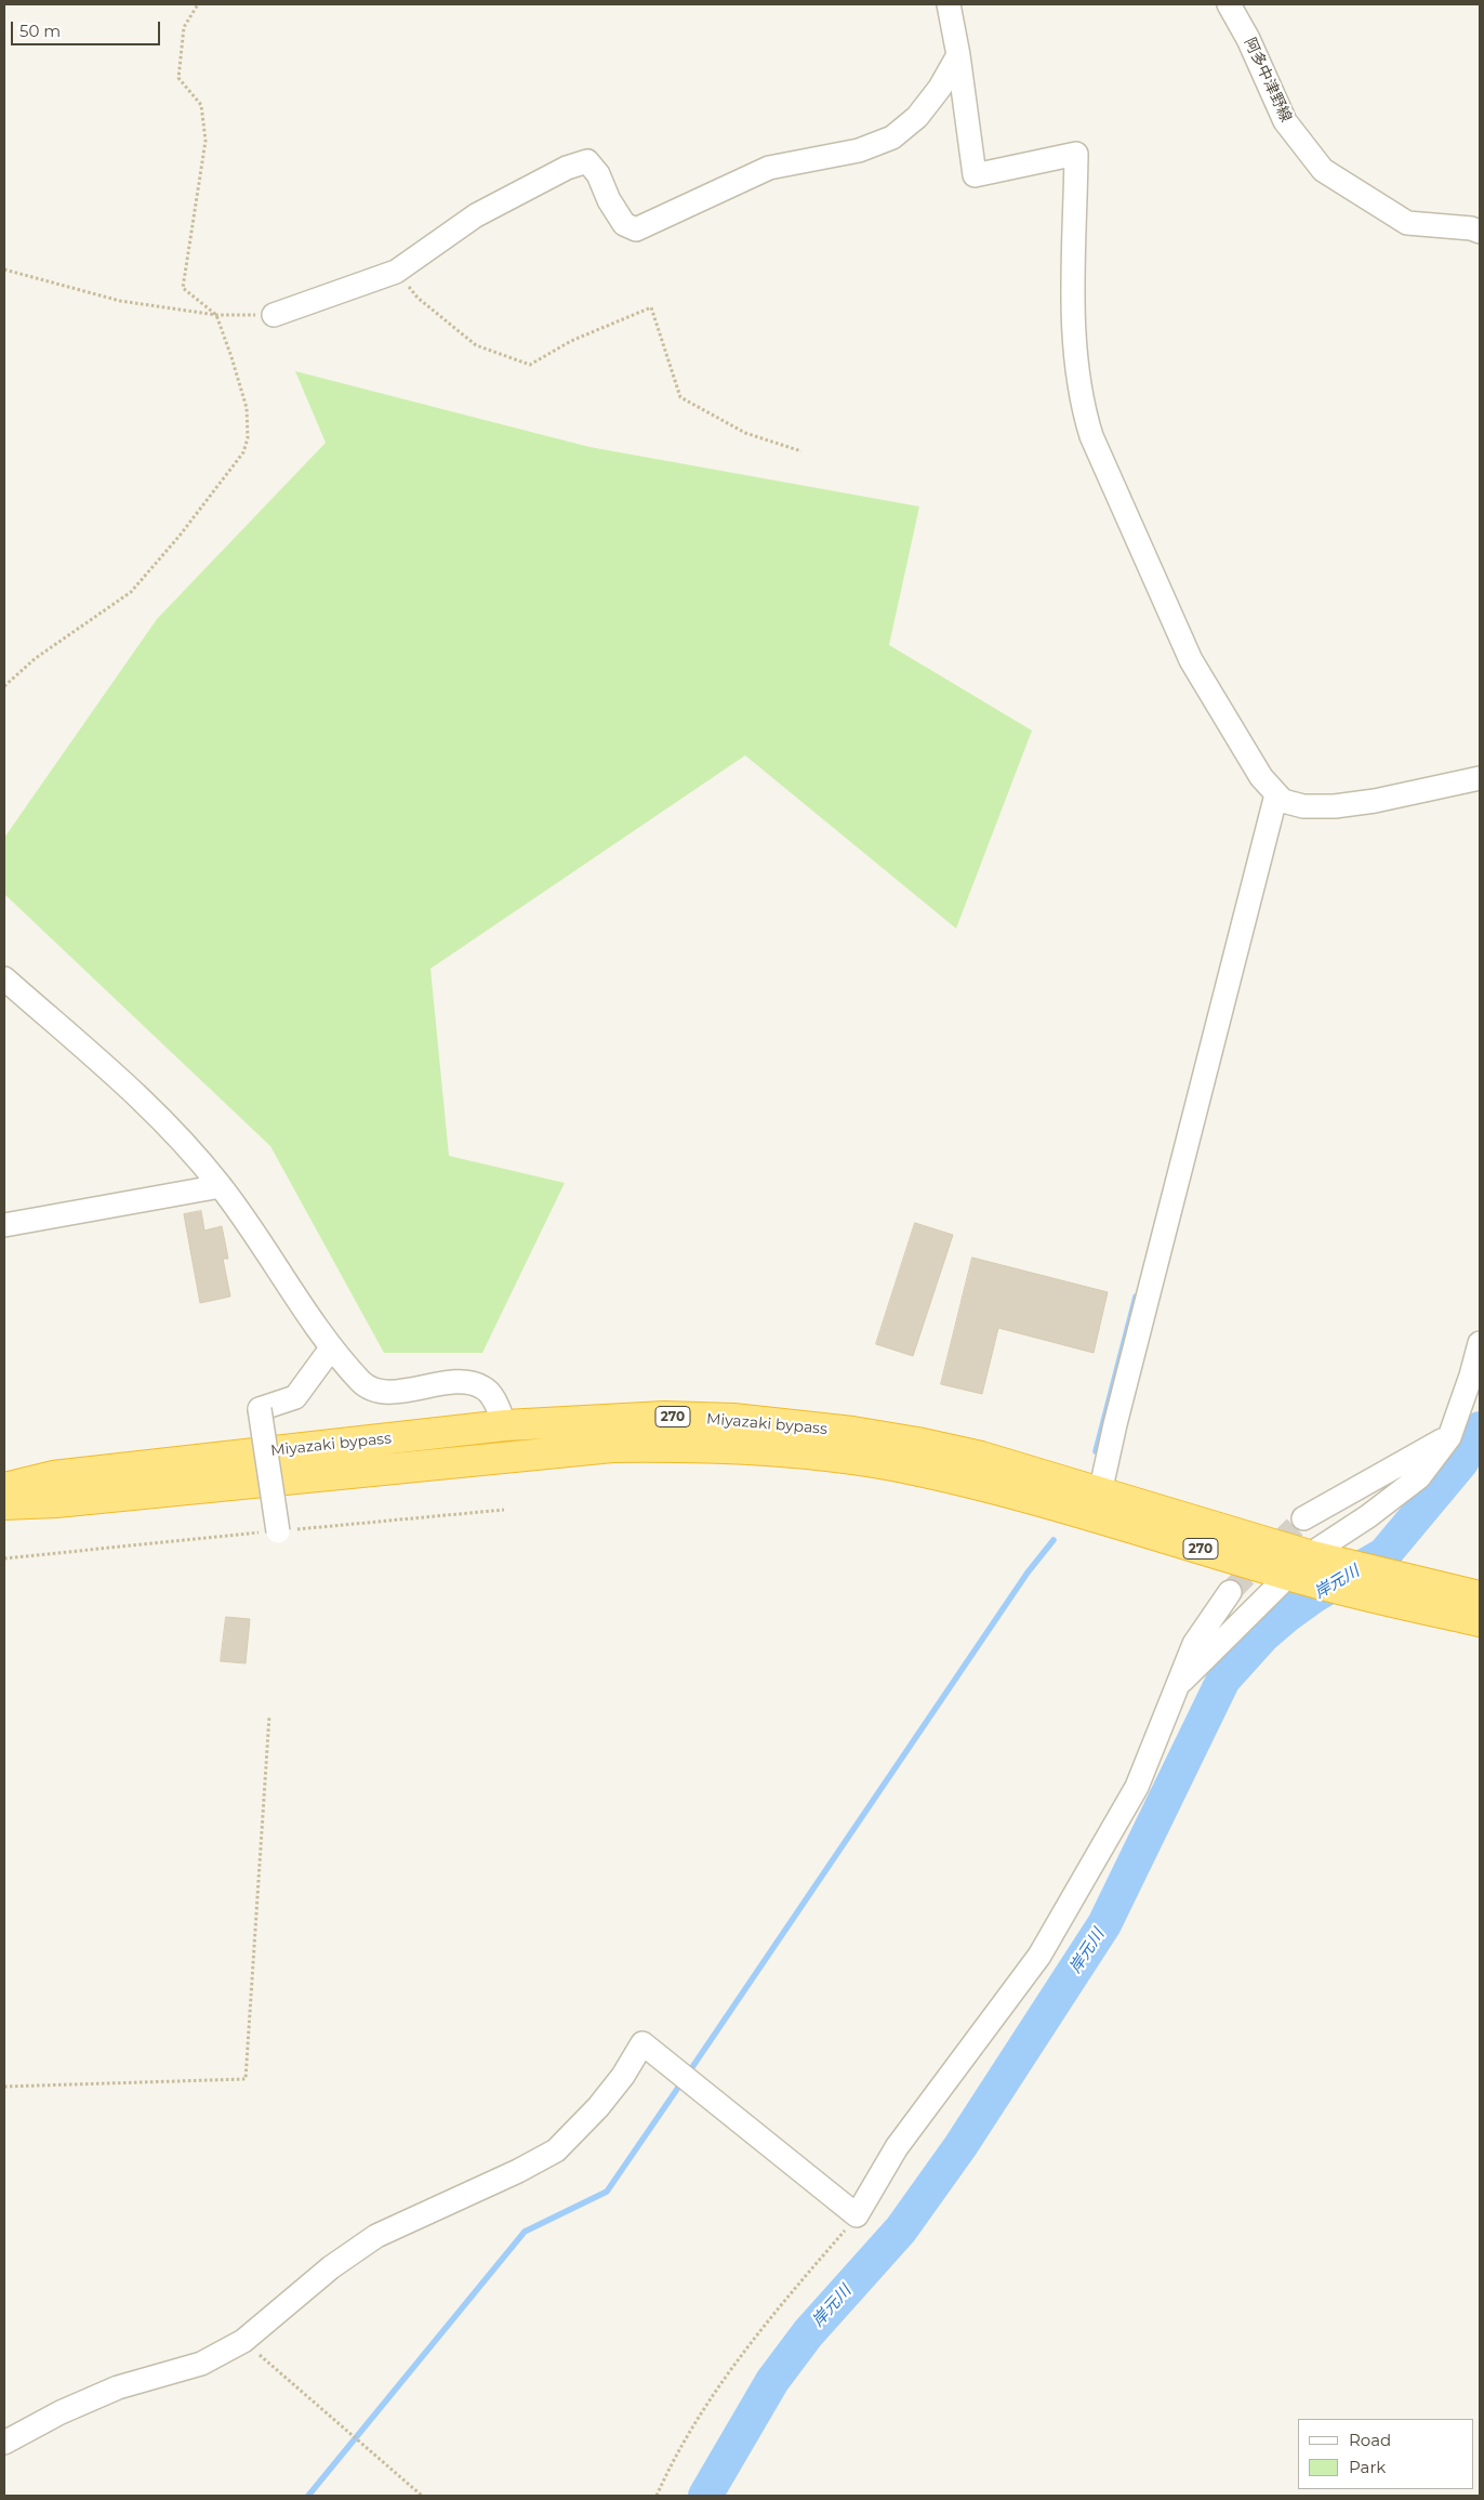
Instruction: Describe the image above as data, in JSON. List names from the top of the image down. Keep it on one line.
{"streets":{"highway":["270","Miyazaki bypass"],"street":["阿多中津野線"]},"water":["岸元川"],"legend":["Road","Park"],"scale_bar":"50 m"}
